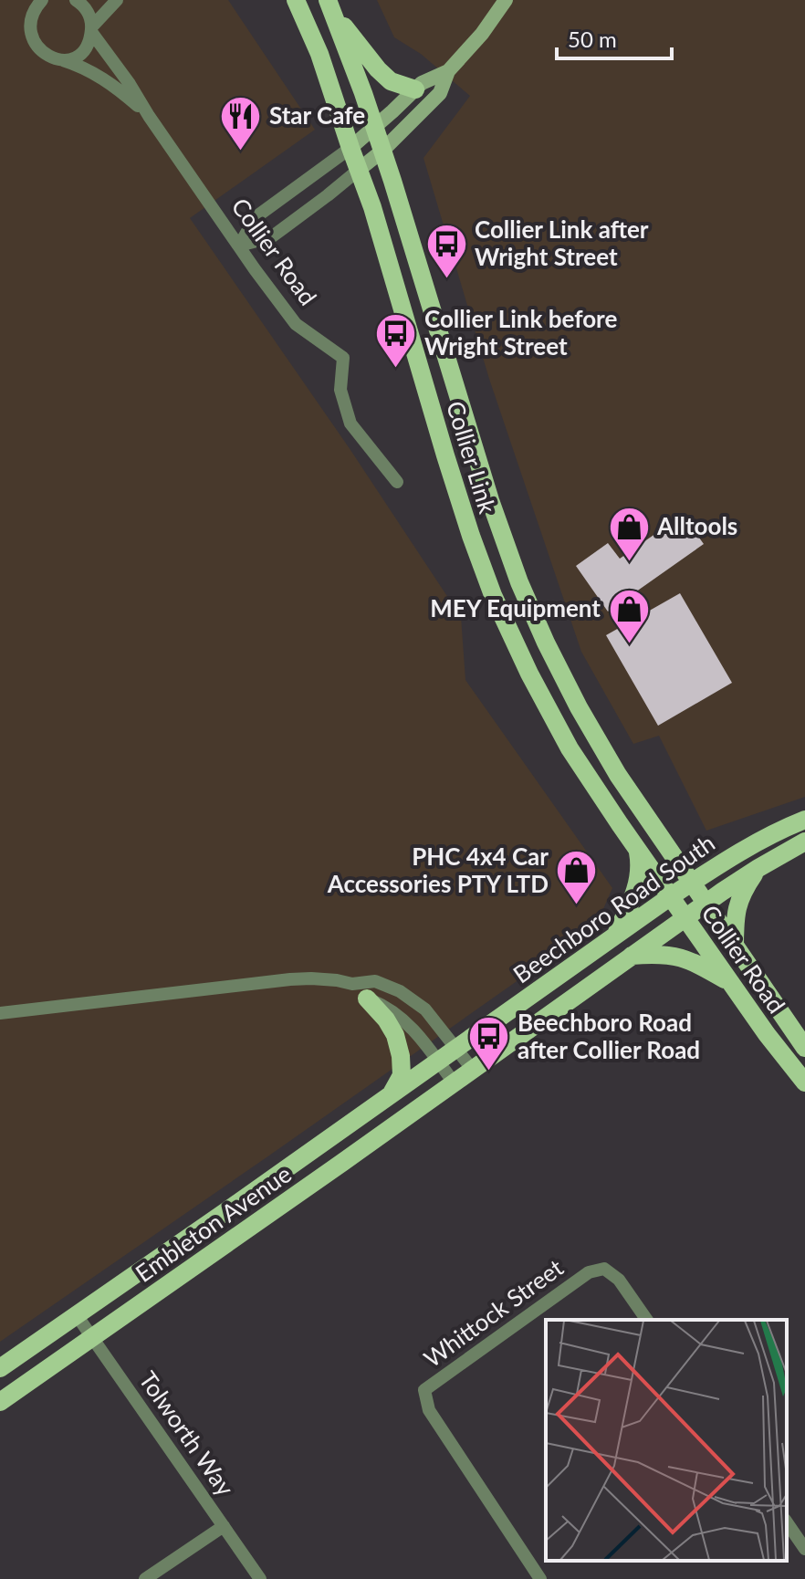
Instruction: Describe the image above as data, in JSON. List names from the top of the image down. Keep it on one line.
{"streets":{"main road":["Collier Road","Collier Link","Beechboro Road South","Embleton Avenue"],"street":["Whittock Street","Tolworth Way"]},"crossings":[["Collier Road","Collier Link"],["Collier Road","Beechboro Road South"],["Collier Link","Beechboro Road South"],["Beechboro Road South","Embleton Avenue"],["Embleton Avenue","Tolworth Way"]],"places":{"restaurant":["Star Cafe"],"bus stop":["Collier Link after Wright Street","Collier Link before Wright Street","Beechboro Road after Collier Road"],"shop":["Alltools","MEY Equipment","PHC 4x4 Car Accessories PTY LTD"]},"scale_bar":"50 m"}
